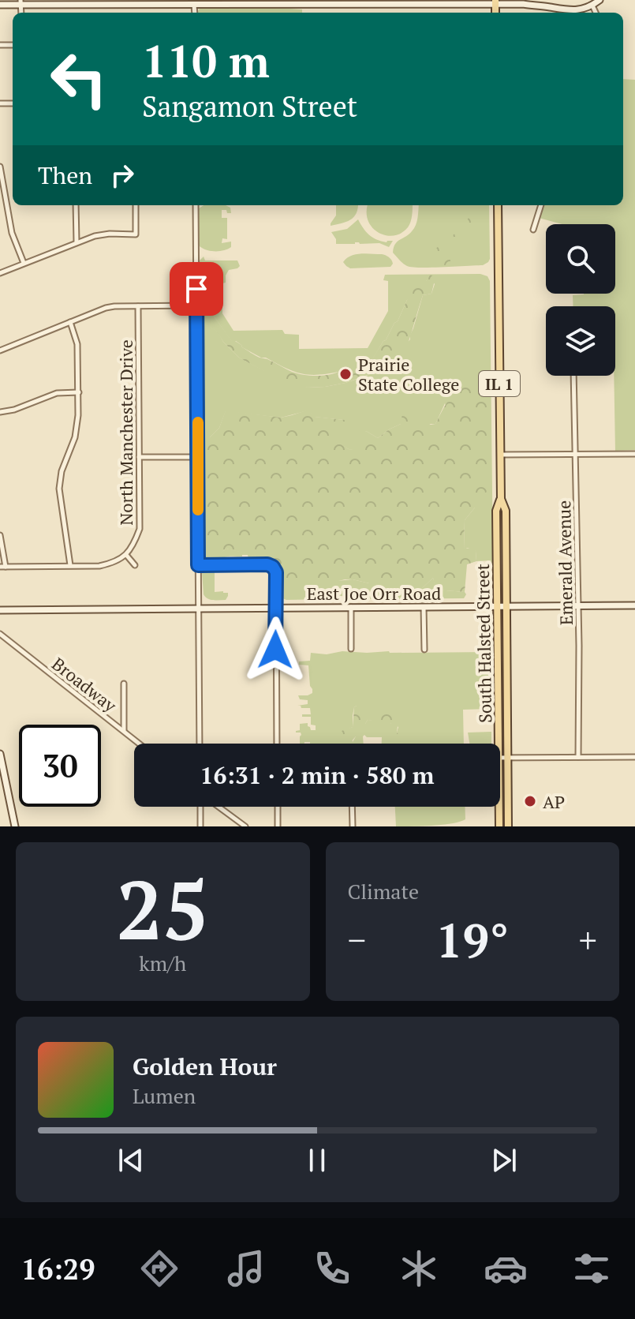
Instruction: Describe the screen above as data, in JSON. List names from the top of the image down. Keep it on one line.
{"streets":{"main road":["IL 1","South Halsted Street"],"street":["North Manchester Drive","Emerald Avenue","East Joe Orr Road","Broadway"]},"crossings":[["Emerald Avenue","East Joe Orr Road"],["East Joe Orr Road","South Halsted Street"]],"places":["Prairie State College","AP"],"page":{"turn":["110 m","Sangamon Street"],"then":"Then","limit":"30","trip":"16:31 · 2 min · 580 m","tile":[["25","km/h"],"Climate"],"heat":["−","19°","+"],"song":["Golden Hour","Lumen"],"tabs":"16:29"}}
